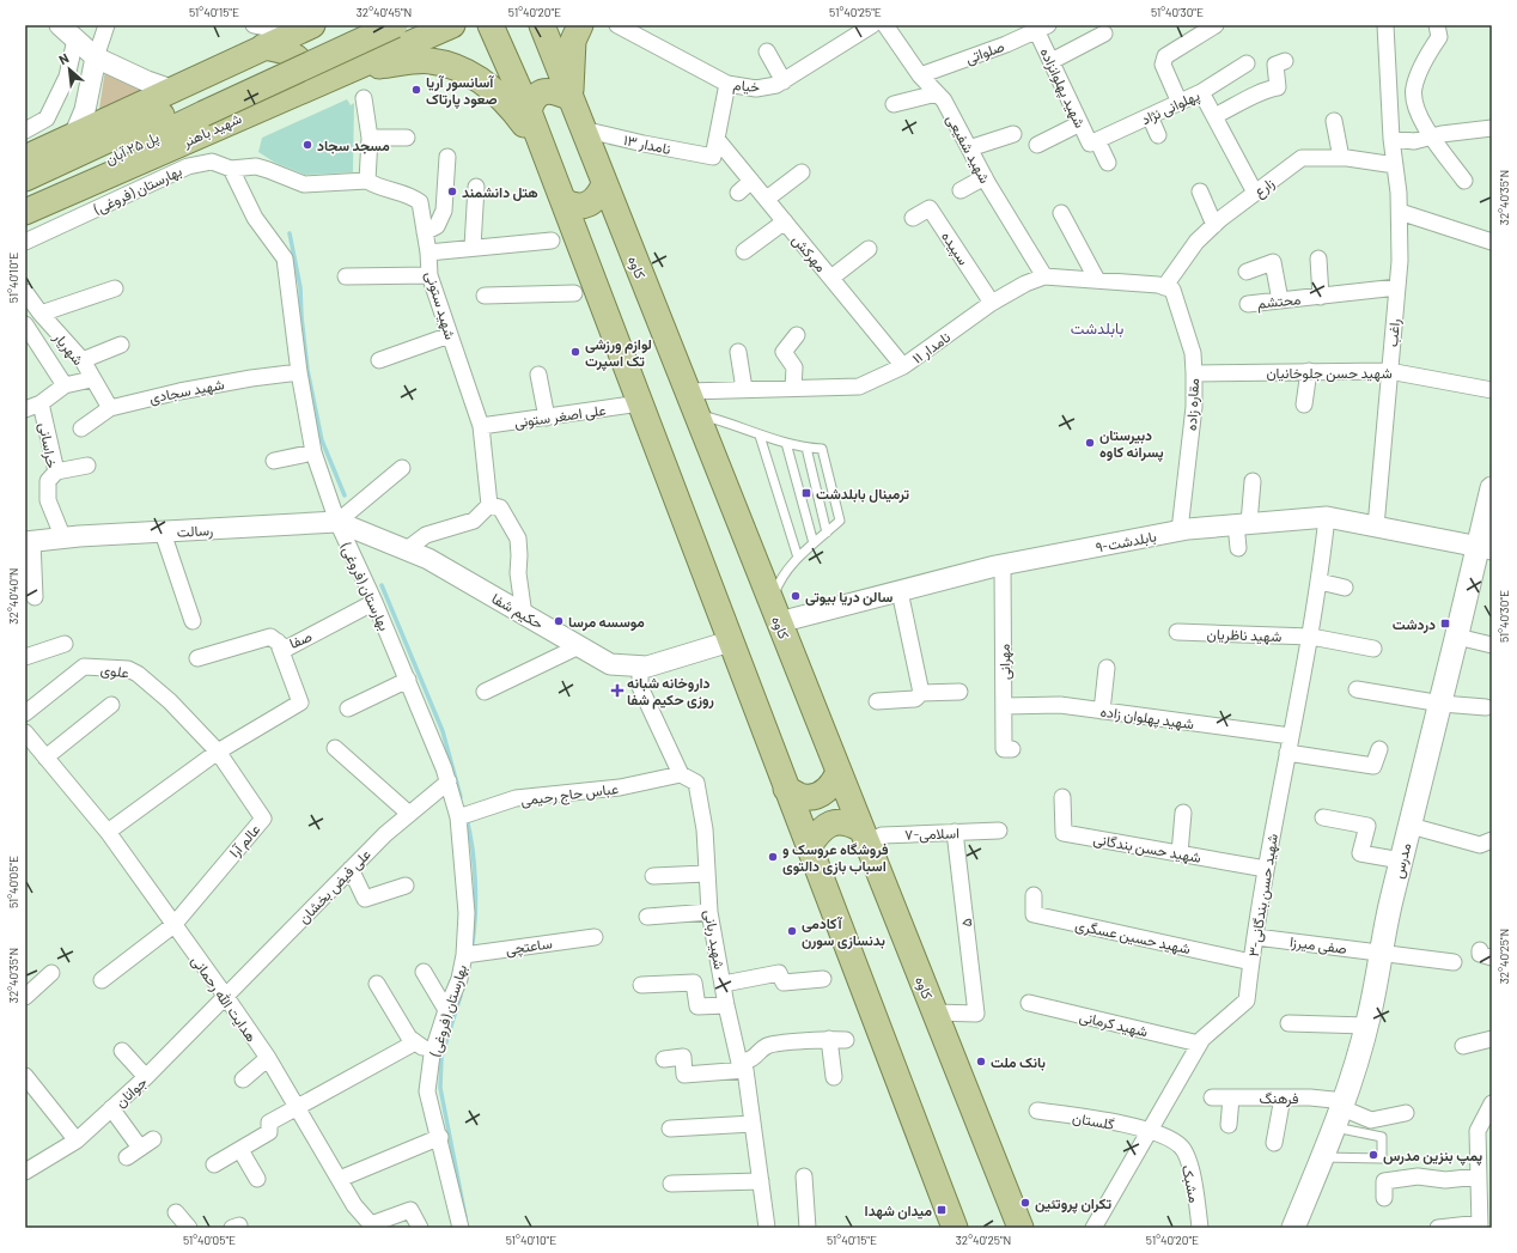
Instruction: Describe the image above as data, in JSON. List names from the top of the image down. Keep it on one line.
{"streets":{"main road":["شهید باهنر","پل ۲۵ آبان","کاوه","مدرس"],"street":["صلواتی","خیام","شهید پهلوانزاده","پهلوانی نژاد","۱۳ نامدار","شهید شفیعی","زارع","بهارستان (فروغی)","سپیده","مهرکش","محتشم","شهید ستونی","راغب","۱۱ نامدار","شهریار","شهید حسن جلوخانیان","شهید سجادی","مقاره زاده","علی اصغر ستونی","خراسانی","رسالت","۹-بابلدشت","حکیم شفا","شهید ناظریان","صفا","مهرانی","علوی","شهید پهلوان زاده","عباس حاج رحیمی","۷-اسلامی","عالم آرا","شهید حسن بندگانی","علی فیض بخشان","۳-شهید حسن بندگانی","۵","شهید حسین عسگری","شهید ربانی","صفی میرزا","ساعتچی","هدایت الله رحمانی","شهید کرمانی","جوانان","فرهنگ","گلستان","مشبک"]},"crossings":[["صلواتی","شهید پهلوانزاده"],["صلواتی","شهید شفیعی"],["شهید پهلوانزاده","پهلوانی نژاد"],["۱۳ نامدار","مهرکش"],["۱۳ نامدار","کاوه"],["شهید شفیعی","۱۱ نامدار"],["زارع","راغب"],["زارع","۱۱ نامدار"],["زارع","مقاره زاده"],["بهارستان (فروغی)","شهید ستونی"],["بهارستان (فروغی)","شهید سجادی"],["بهارستان (فروغی)","رسالت"],["بهارستان (فروغی)","حکیم شفا"],["بهارستان (فروغی)","صفا"],["بهارستان (فروغی)","عباس حاج رحیمی"],["بهارستان (فروغی)","علی فیض بخشان"],["بهارستان (فروغی)","ساعتچی"],["سپیده","۱۱ نامدار"],["مهرکش","۱۱ نامدار"],["کاوه","۱۱ نامدار"],["کاوه","۹-بابلدشت"],["کاوه","۷-اسلامی"],["کاوه","۵"],["محتشم","راغب"],["شهید ستونی","علی اصغر ستونی"],["راغب","شهید حسن جلوخانیان"],["راغب","۹-بابلدشت"],["۱۱ نامدار","مقاره زاده"],["شهریار","شهید سجادی"],["شهید حسن جلوخانیان","مقاره زاده"],["مقاره زاده","۹-بابلدشت"],["خراسانی","رسالت"],["رسالت","حکیم شفا"],["۹-بابلدشت","مهرانی"],["۹-بابلدشت","مدرس"],["۹-بابلدشت","۳-شهید حسن بندگانی"],["حکیم شفا","شهید ربانی"],["شهید ناظریان","۳-شهید حسن بندگانی"],["مهرانی","شهید پهلوان زاده"],["علوی","عالم آرا"],["شهید پهلوان زاده","۳-شهید حسن بندگانی"],["عباس حاج رحیمی","شهید ربانی"],["۷-اسلامی","۵"],["عالم آرا","هدایت الله رحمانی"],["شهید حسن بندگانی","۳-شهید حسن بندگانی"],["مدرس","صفی میرزا"],["مدرس","فرهنگ"],["علی فیض بخشان","هدایت الله رحمانی"],["علی فیض بخشان","جوانان"],["۳-شهید حسن بندگانی","شهید حسین عسگری"],["۳-شهید حسن بندگانی","صفی میرزا"],["۳-شهید حسن بندگانی","شهید کرمانی"],["۳-شهید حسن بندگانی","گلستان"],["۳-شهید حسن بندگانی","مشبک"],["هدایت الله رحمانی","جوانان"],["گلستان","مشبک"]],"districts":["بابلدشت"],"places":{"other":["آسانسور آریا صعود پارتاک","مسجد سجاد","هتل دانشمند","لوازم ورزشی تک اسپرت","دبیرستان پسرانه کاوه","سالن دریا بیوتی","موسسه مرسا","فروشگاه عروسک و اسباب بازی دالتوی","آکادمی بدنسازی سورن","بانک ملت","پمپ بنزین مدرس","تکران پروتئین"],"transit":["ترمینال بابلدشت","دردشت","میدان شهدا"],"health":["داروخانه شبانه‌ روزی حکیم شفا"]},"north":"top left","coordinates":["51°40'15\"E","32°40'45\"N","51°40'20\"E","51°40'25\"E","51°40'30\"E","32°40'35\"N","51°40'10\"E","32°40'40\"N","51°40'05\"E","32°40'25\"N"]}
